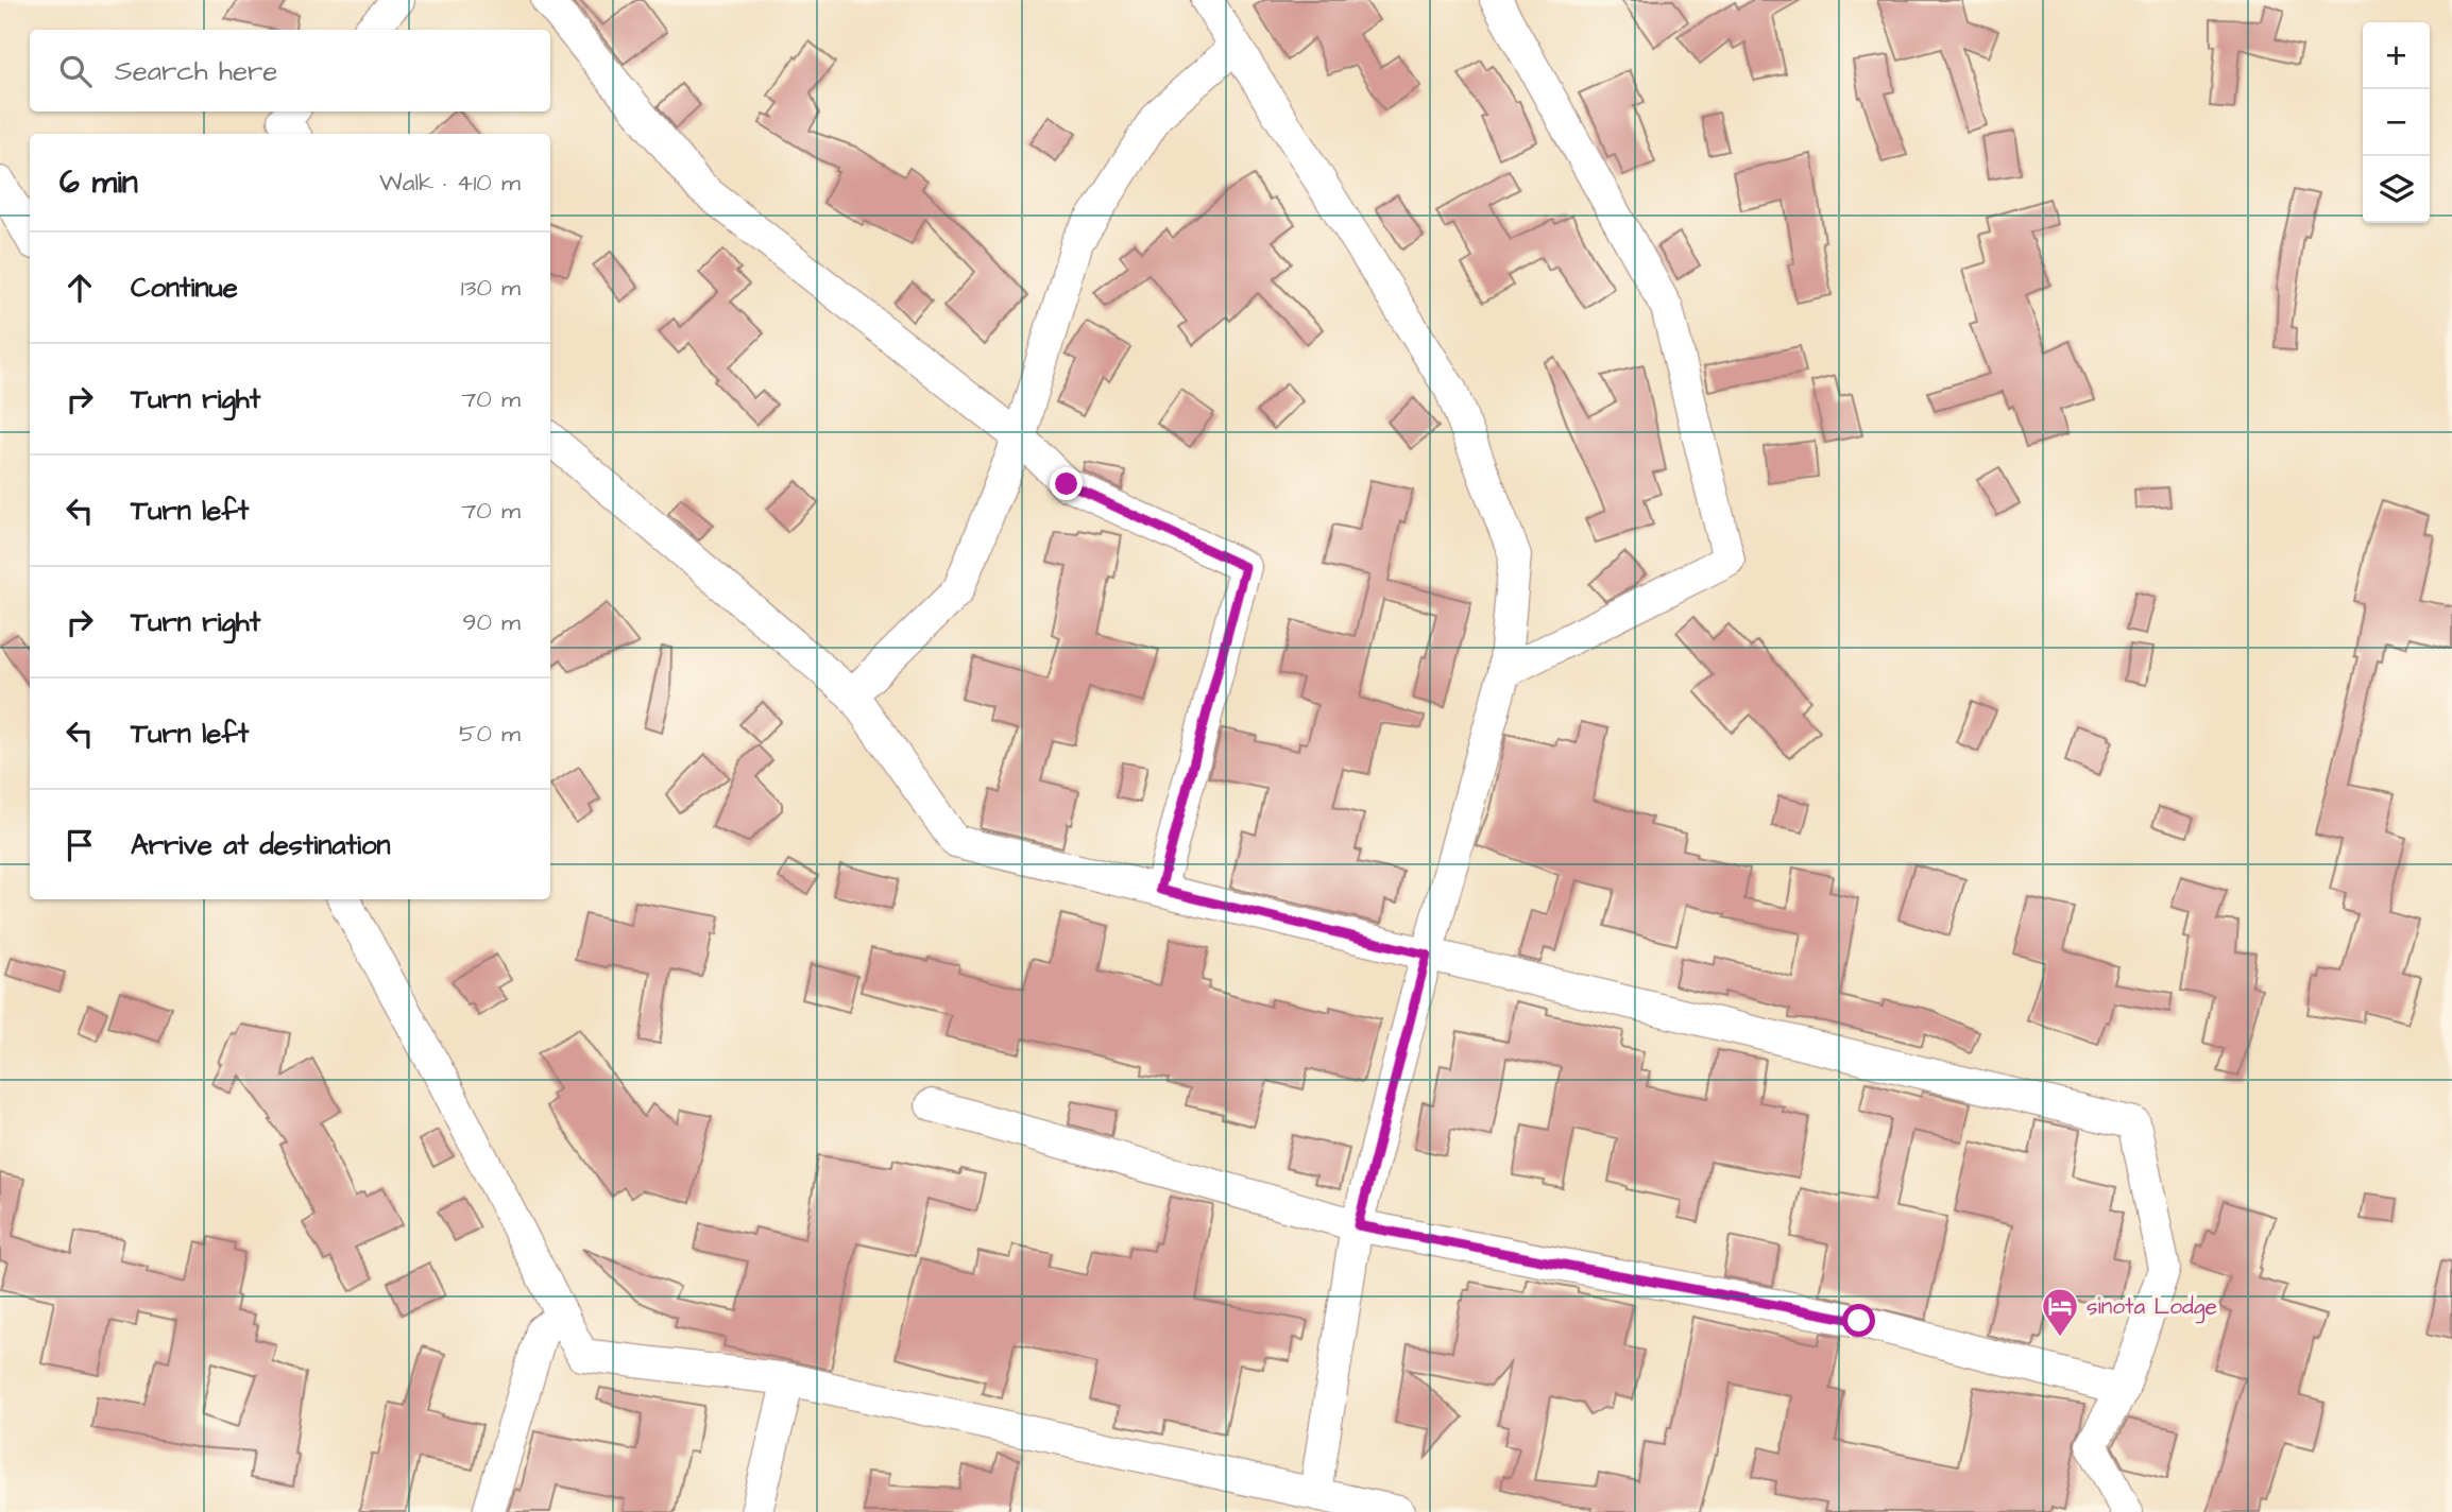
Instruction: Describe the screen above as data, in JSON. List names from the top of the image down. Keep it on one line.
{"places":{"hotel":["sinota Lodge"]},"page":{"map_buttons":["+","−"],"search":"Search here","heading":["6 min","Walk · 410 m"],"list":[["Continue","130 m"],["Turn right","70 m"],["Turn left","70 m"],["Turn right","90 m"],["Turn left","50 m"],"Arrive at destination"]}}
